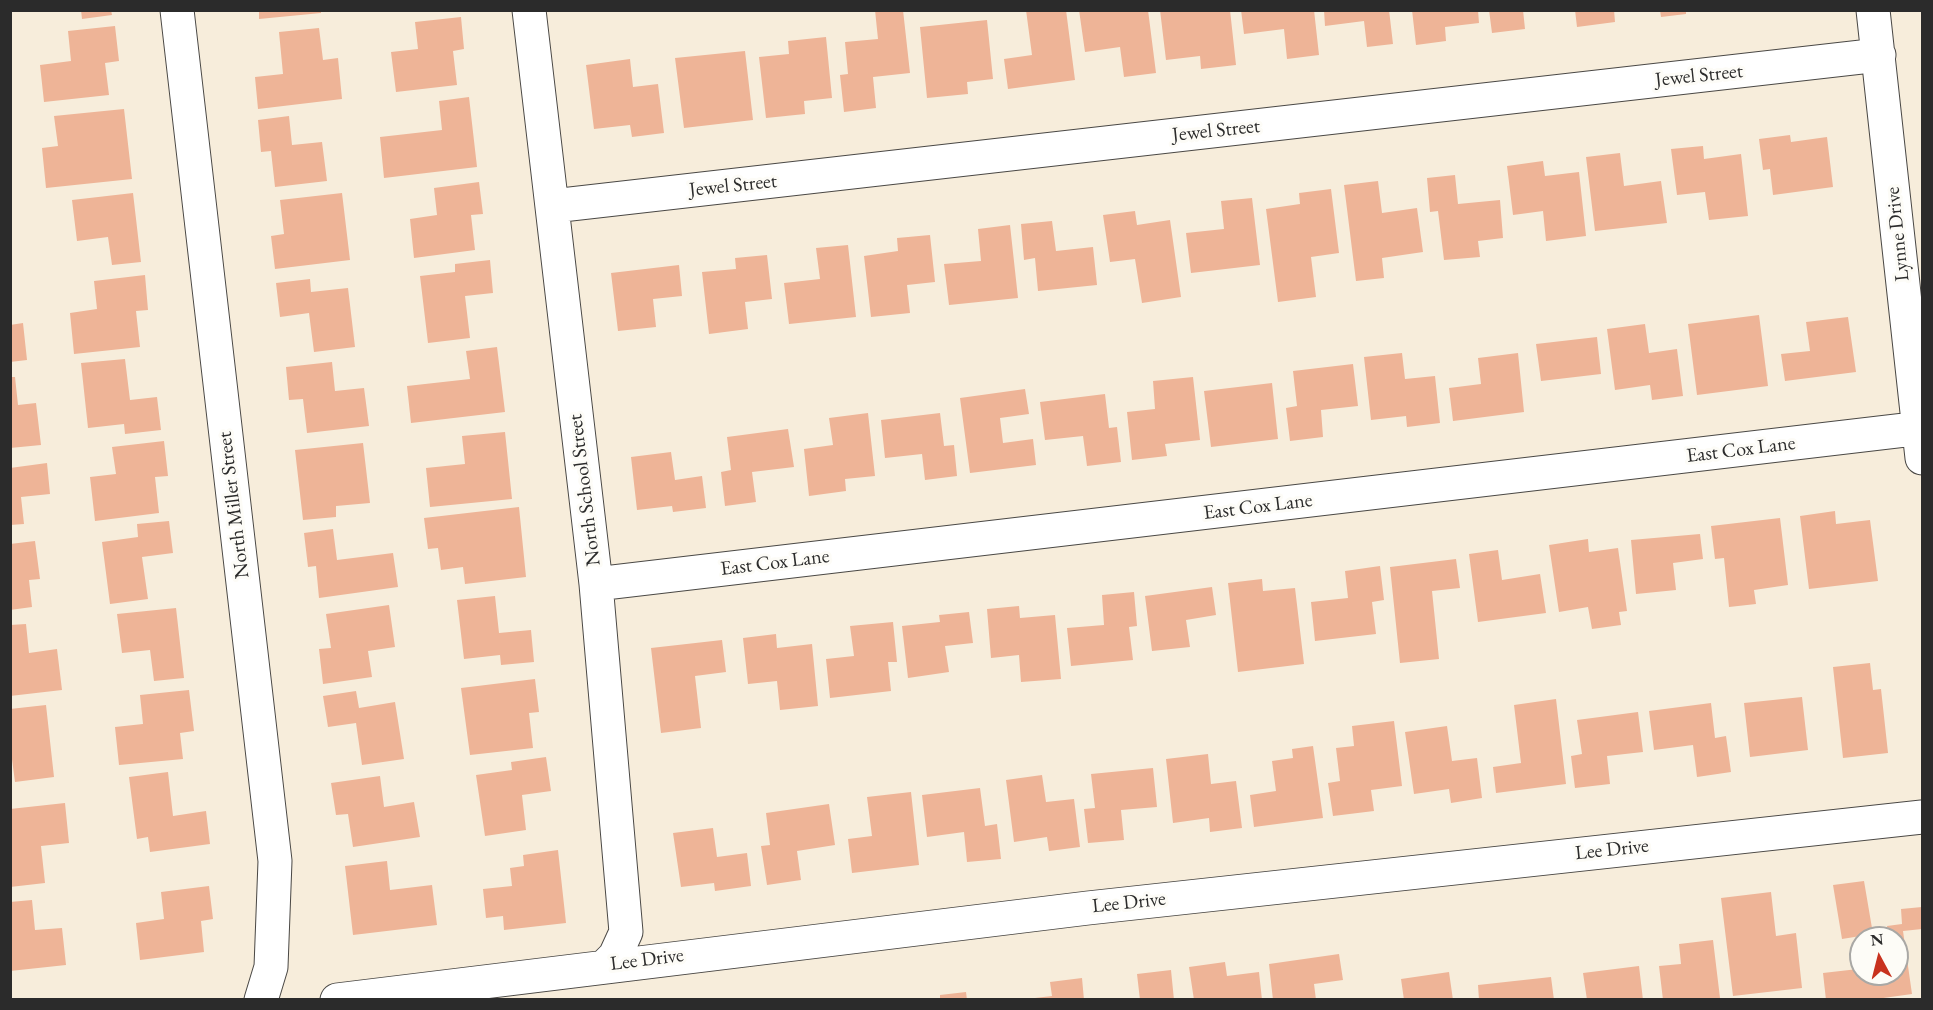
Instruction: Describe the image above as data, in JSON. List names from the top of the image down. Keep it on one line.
{"streets":{"street":["Jewel Street","Lynne Drive","East Cox Lane","North School Street","North Miller Street","Lee Drive"]},"crossings":[["Jewel Street","Lynne Drive"],["Jewel Street","North School Street"],["Lynne Drive","East Cox Lane"],["East Cox Lane","North School Street"],["North School Street","Lee Drive"]],"north":"top"}
